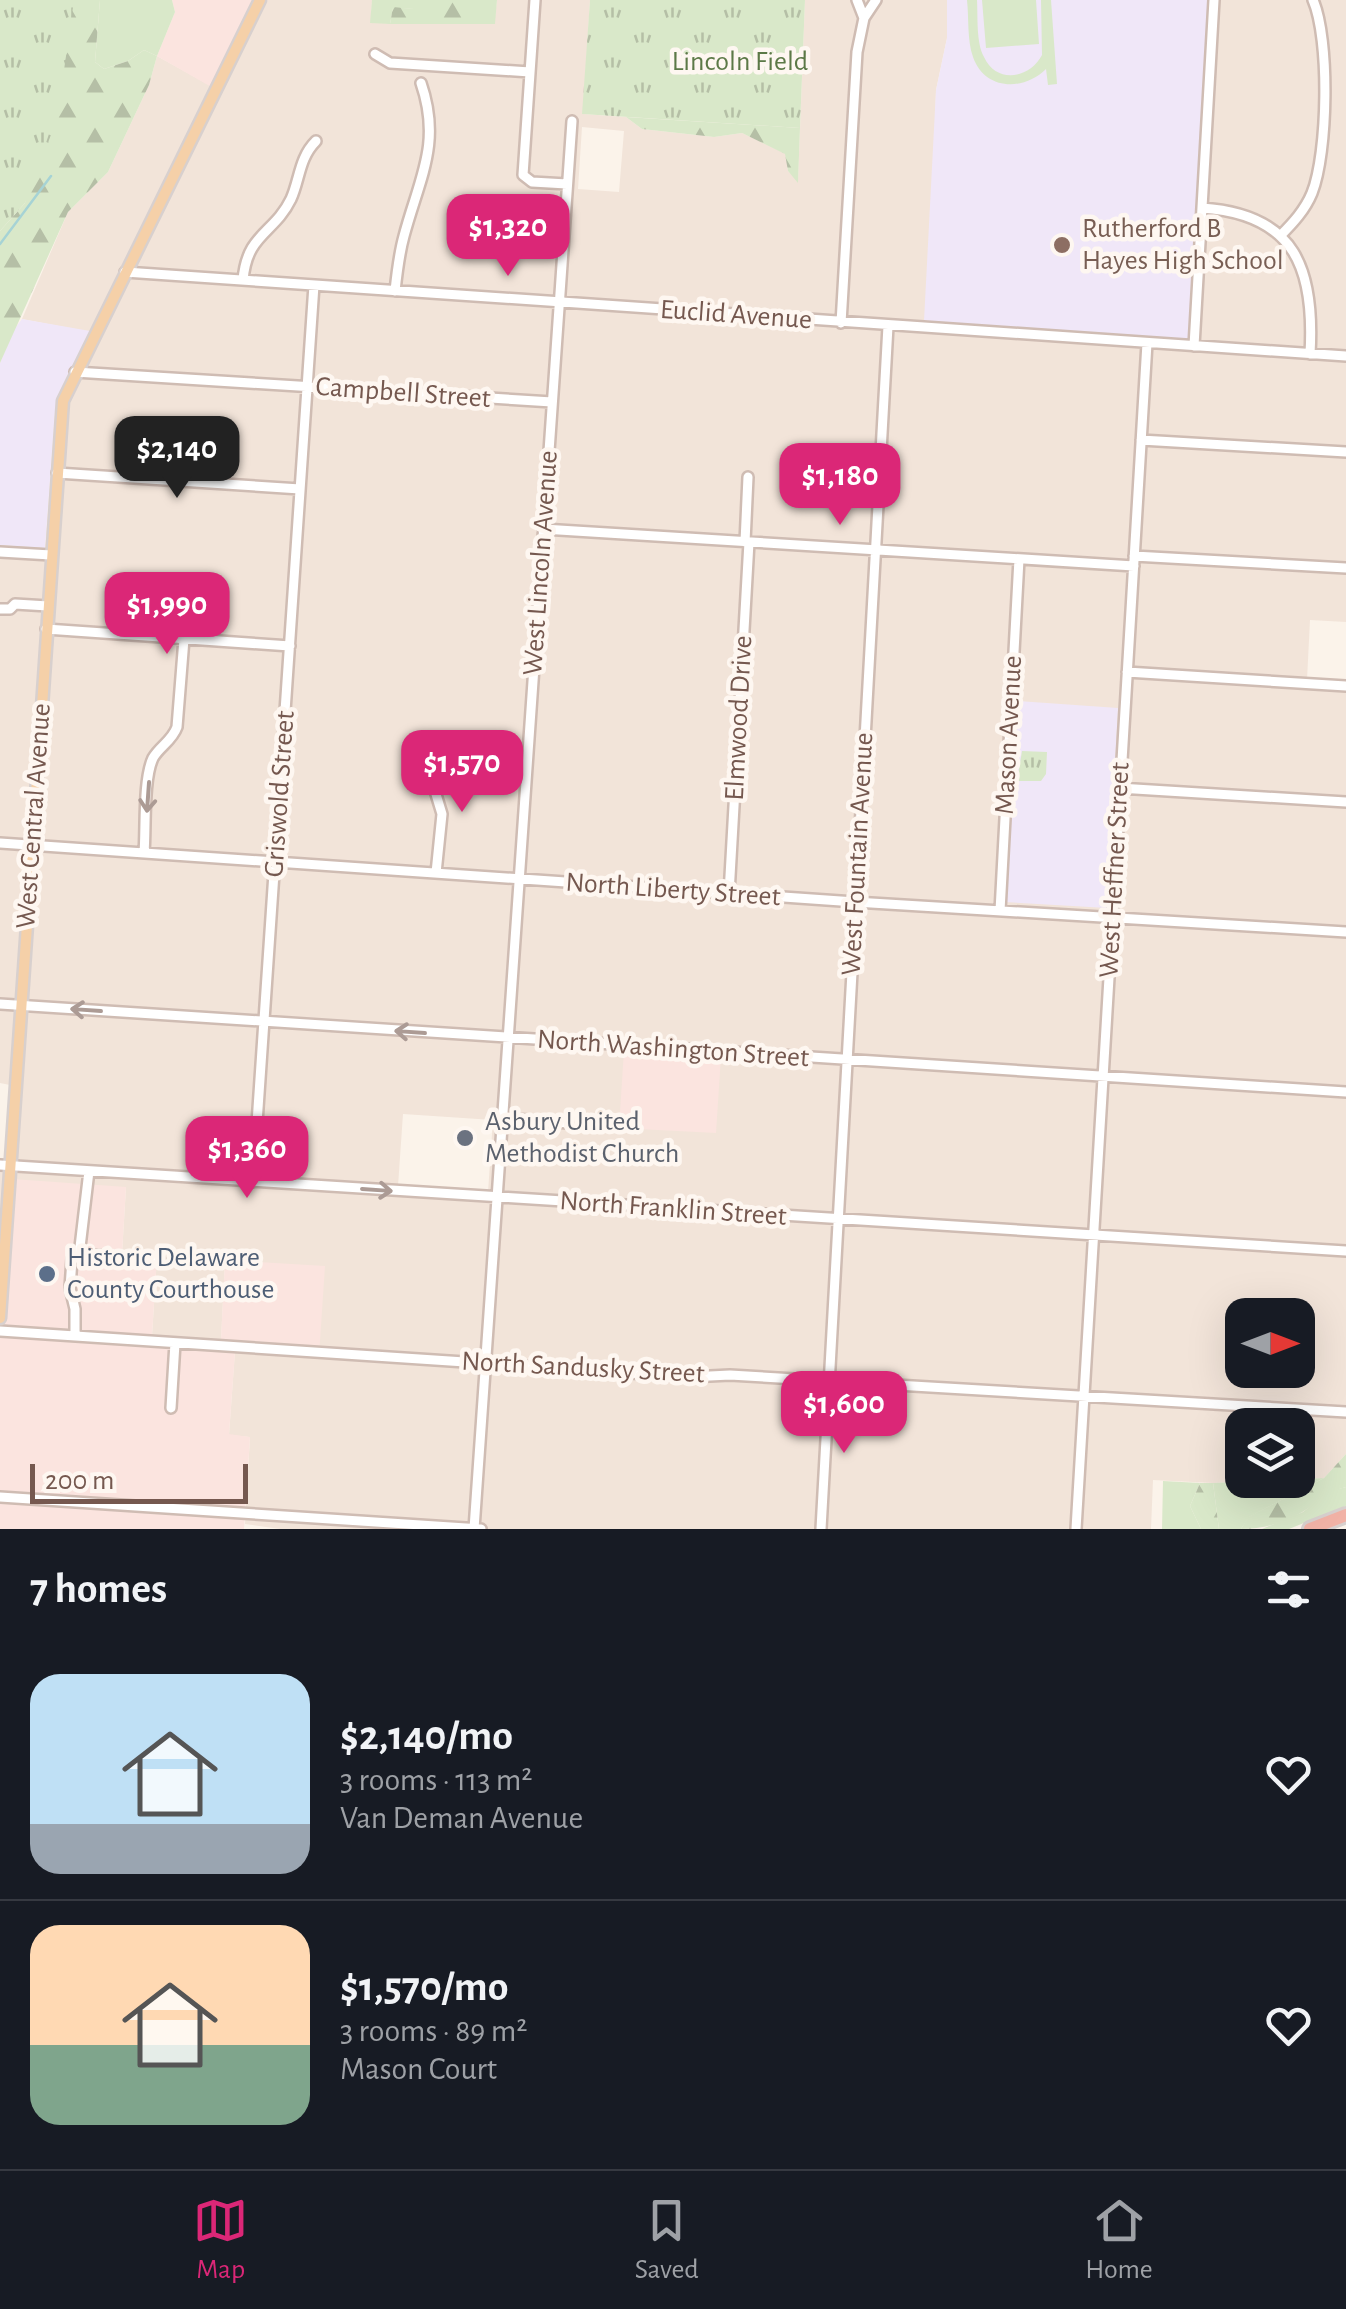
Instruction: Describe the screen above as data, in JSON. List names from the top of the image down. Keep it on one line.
{"streets":{"main road":["West Central Avenue"],"street":["Euclid Avenue","Campbell Street","West Lincoln Avenue","Elmwood Drive","Mason Avenue","Griswold Street","West Fountain Avenue","West Heffner Street","North Liberty Street","North Washington Street","North Franklin Street","North Sandusky Street"]},"crossings":[["Euclid Avenue","West Lincoln Avenue"],["Euclid Avenue","Griswold Street"],["Euclid Avenue","West Central Avenue"],["Euclid Avenue","West Fountain Avenue"],["Euclid Avenue","West Heffner Street"],["Campbell Street","West Lincoln Avenue"],["Campbell Street","Griswold Street"],["Campbell Street","West Central Avenue"],["West Lincoln Avenue","North Liberty Street"],["West Lincoln Avenue","North Washington Street"],["West Lincoln Avenue","North Franklin Street"],["West Lincoln Avenue","North Sandusky Street"],["Elmwood Drive","North Liberty Street"],["Mason Avenue","North Liberty Street"],["Griswold Street","North Liberty Street"],["Griswold Street","North Washington Street"],["Griswold Street","North Franklin Street"],["West Central Avenue","North Liberty Street"],["West Central Avenue","North Washington Street"],["West Central Avenue","North Franklin Street"],["West Fountain Avenue","North Liberty Street"],["West Fountain Avenue","North Washington Street"],["West Fountain Avenue","North Franklin Street"],["West Fountain Avenue","North Sandusky Street"],["West Heffner Street","North Liberty Street"],["West Heffner Street","North Washington Street"],["West Heffner Street","North Franklin Street"],["West Heffner Street","North Sandusky Street"]],"one_way":["North Washington Street"],"parks":["Lincoln Field"],"places":["Rutherford B Hayes High School","Asbury United Methodist Church","Historic Delaware County Courthouse"],"scale_bar":"200 m","north":"right","page":{"price":["$1,320","$2,140","$1,180","$1,990","$1,570","$1,360","$1,600"],"scale":"200 m","heading":"7 homes","list":[{"name":"$2,140/mo","note":"3 rooms · 113 m² · Van Deman Avenue"},{"name":"$1,570/mo","note":"3 rooms · 89 m² · Mason Court"}],"tabs":["Map","Saved","Home"]}}
